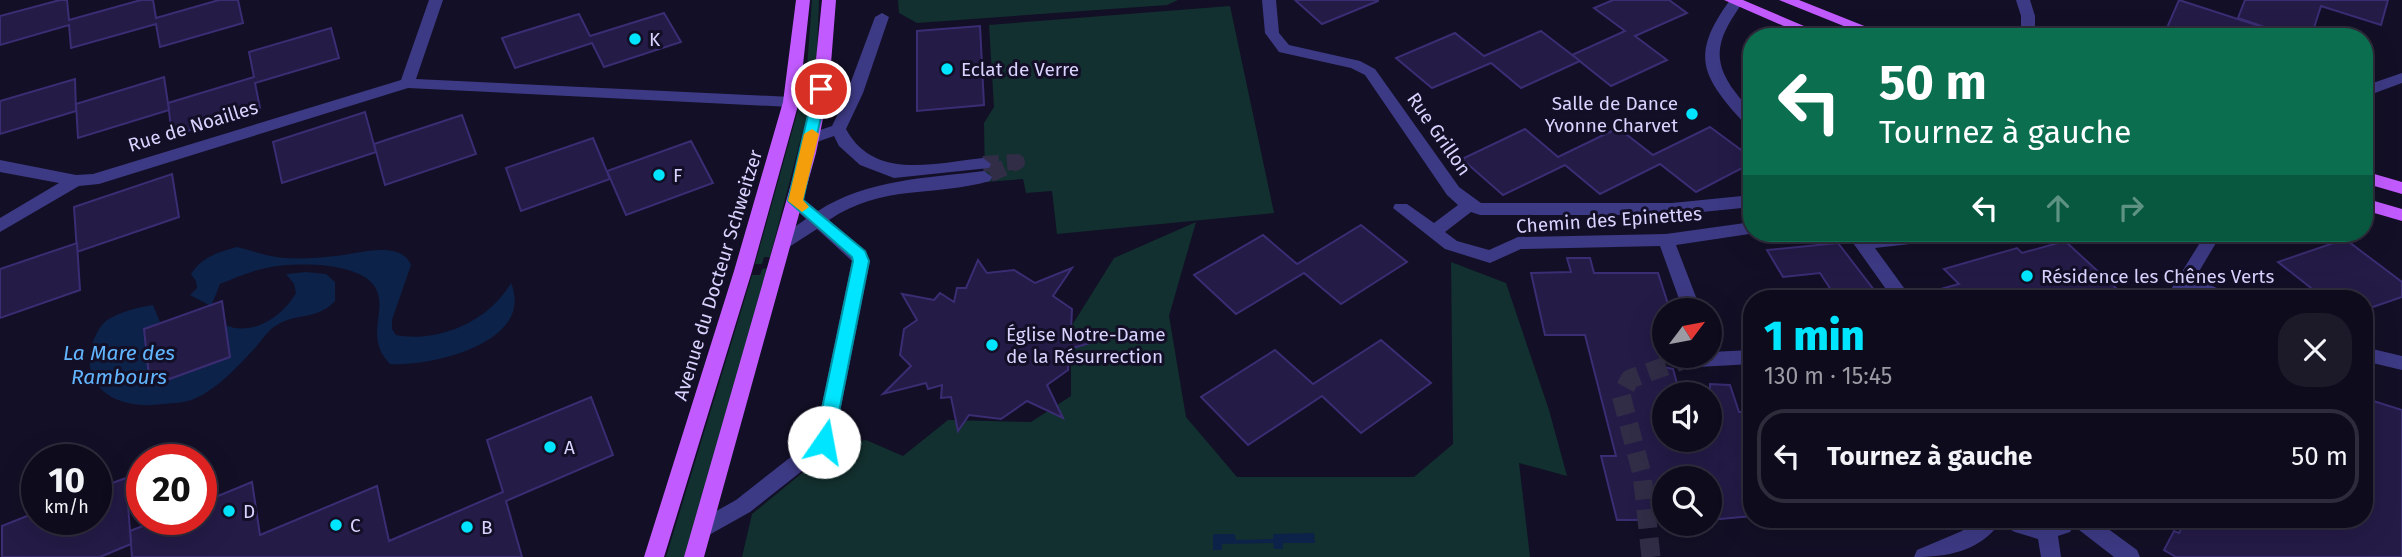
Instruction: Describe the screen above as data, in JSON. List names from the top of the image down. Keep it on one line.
{"streets":{"main road":["Avenue du Docteur Schweitzer"],"street":["Rue de Noailles","Rue Grillon","Chemin des Epinettes"]},"crossings":[["Rue de Noailles","Avenue du Docteur Schweitzer"]],"water":["La Mare des Rambours"],"places":["K","Eclat de Verre","Salle de Dance Yvonne Charvet","F","Résidence les Chênes Verts","Église Notre-Dame de la Résurrection","A","D","C","B"],"north":"top right","page":{"turn":["50 m","Tournez à gauche"],"heading":["1 min","130 m · 15:45"],"list":[{"name":"Tournez à gauche","value":"50 m"}],"speed":"10 km/h","limit":"20"}}
